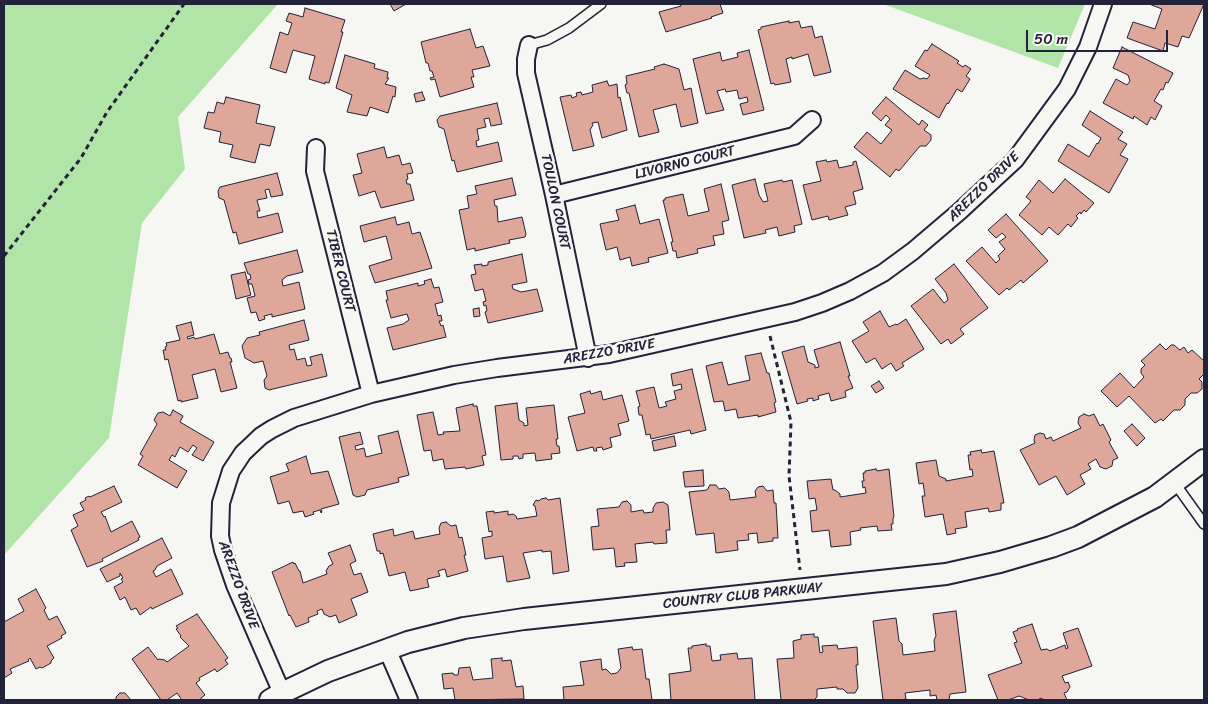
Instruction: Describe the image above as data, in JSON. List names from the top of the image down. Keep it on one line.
{"streets":{"street":["LIVORNO COURT","AREZZO DRIVE","TOULON COURT","TIBER COURT","COUNTRY CLUB PARKWAY"]},"crossings":[["LIVORNO COURT","TOULON COURT"],["AREZZO DRIVE","TOULON COURT"],["AREZZO DRIVE","TIBER COURT"],["AREZZO DRIVE","COUNTRY CLUB PARKWAY"]],"scale_bar":"50 m"}
